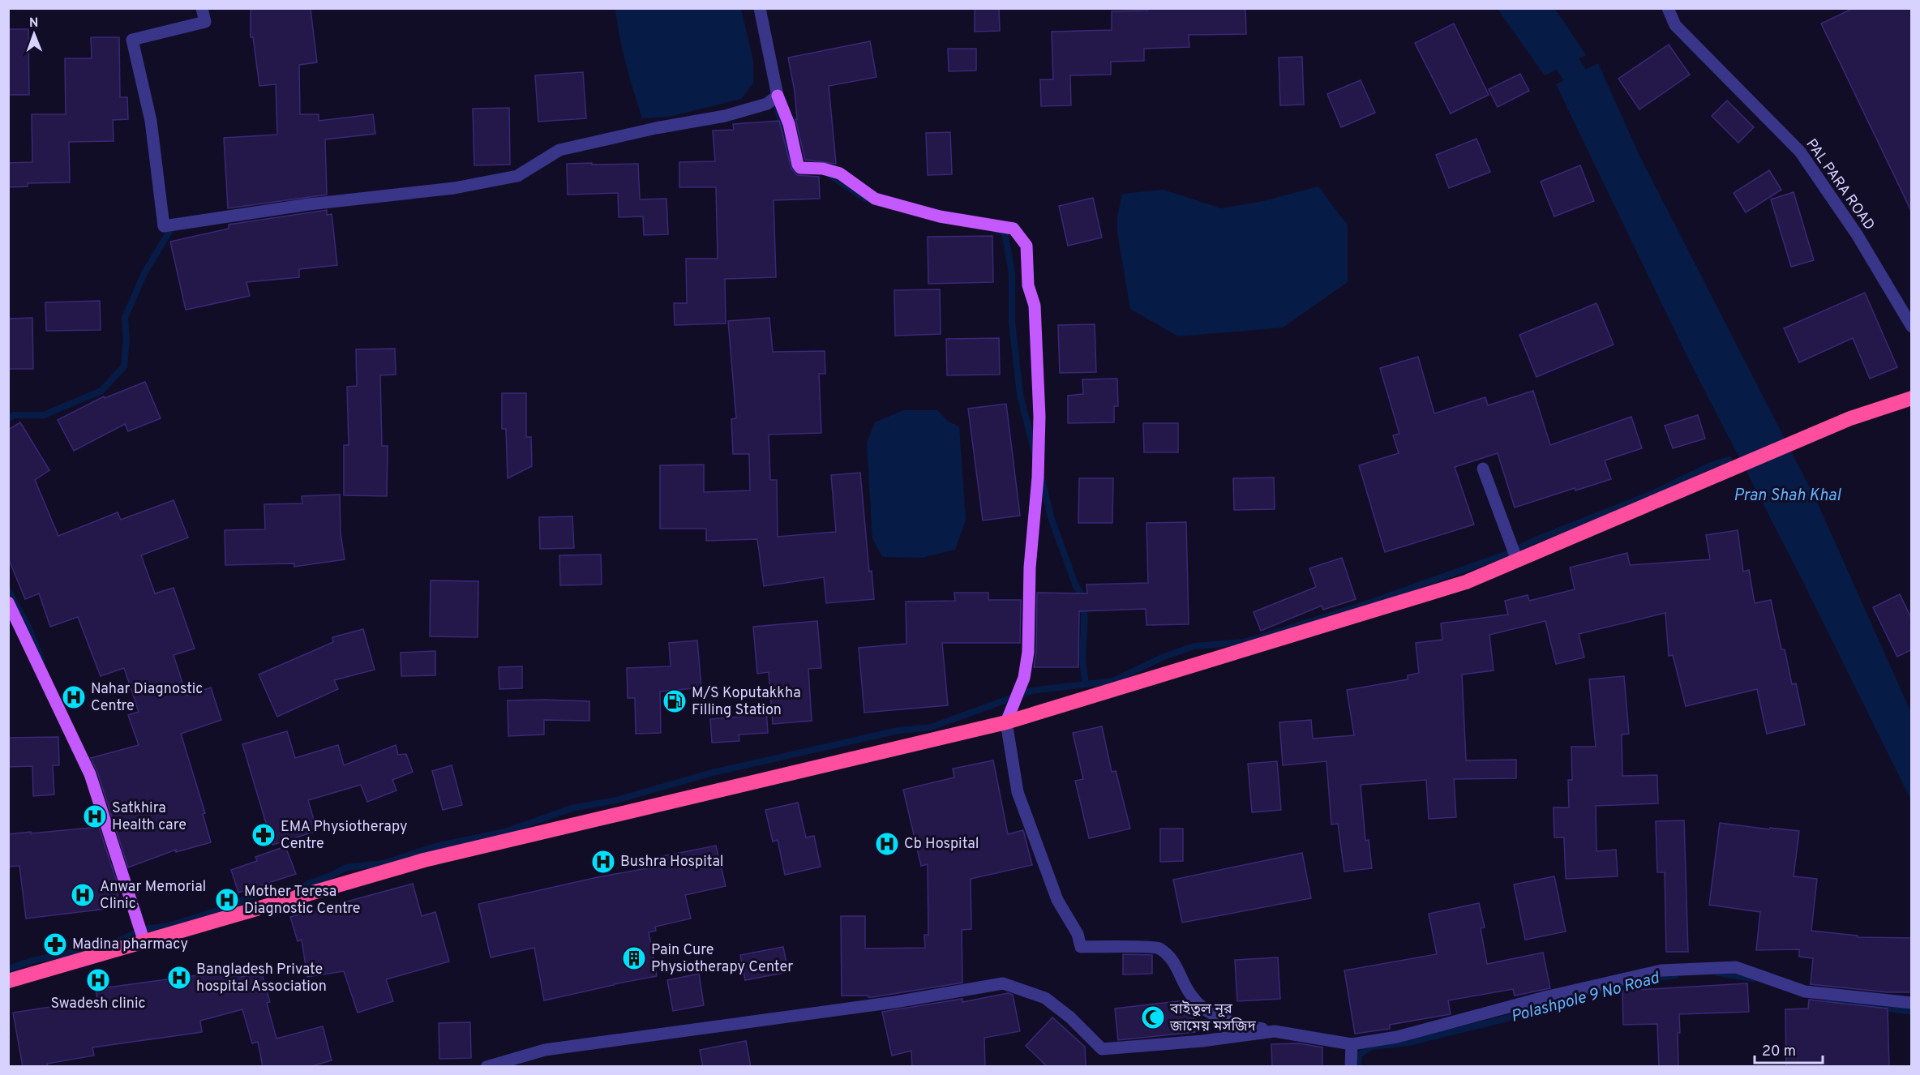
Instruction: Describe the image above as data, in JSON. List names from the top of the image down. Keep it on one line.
{"streets":{"street":["PAL PARA ROAD"]},"water":["Pran Shah Khal","Polashpole 9 No Road"],"places":{"hospital":["Nahar Diagnostic Centre","Satkhira Health care","Cb Hospital","Bushra Hospital","Anwar Memorial Clinic","Mother Teresa Diagnostic Centre","Bangladesh Private hospital Association","Swadesh clinic"],"fuel station":["M/S Koputakkha Filling Station"],"pharmacy":["EMA Physiotherapy Centre","Madina pharmacy"],"building":["Pain Cure Physiotherapy Center"],"mosque":["বাইতুল নূর জামেয় মসজিদ"]},"scale_bar":"20 m","north":"top"}
